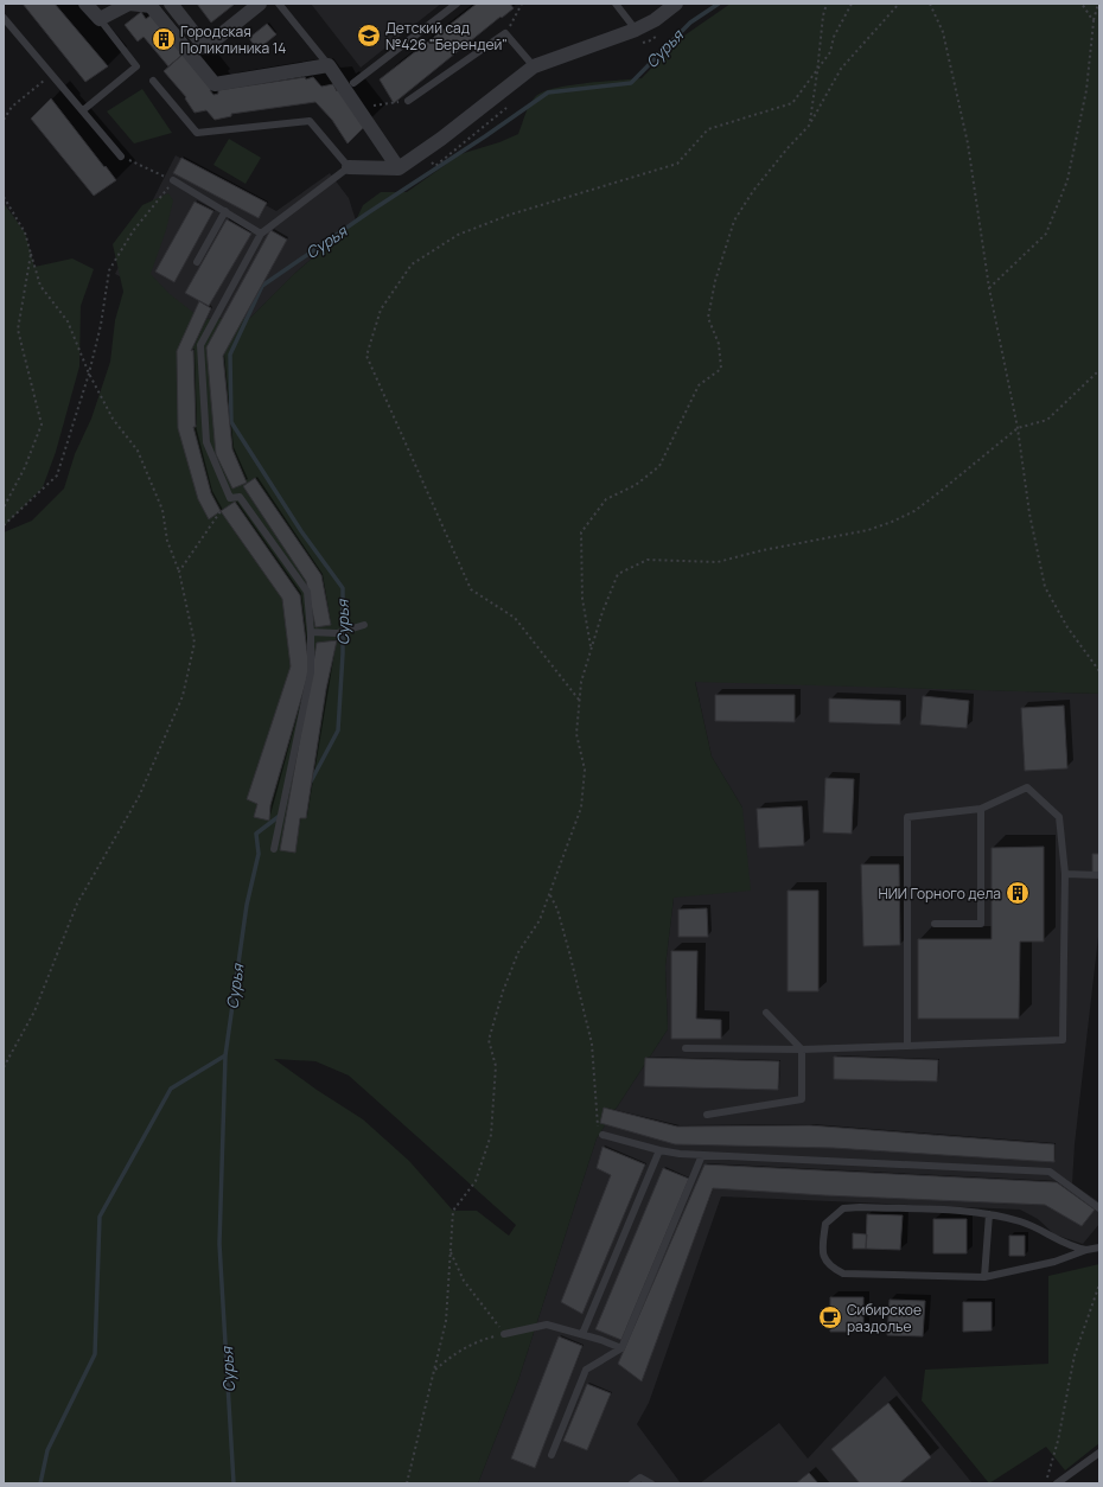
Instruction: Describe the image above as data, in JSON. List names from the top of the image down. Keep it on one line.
{"water":["Сурья"],"places":{"school or university":["Детский сад №426 \"Берендей\""],"building":["Городская Поликлиника 14","НИИ Горного дела"],"cafe":["Сибирское раздолье"]}}
